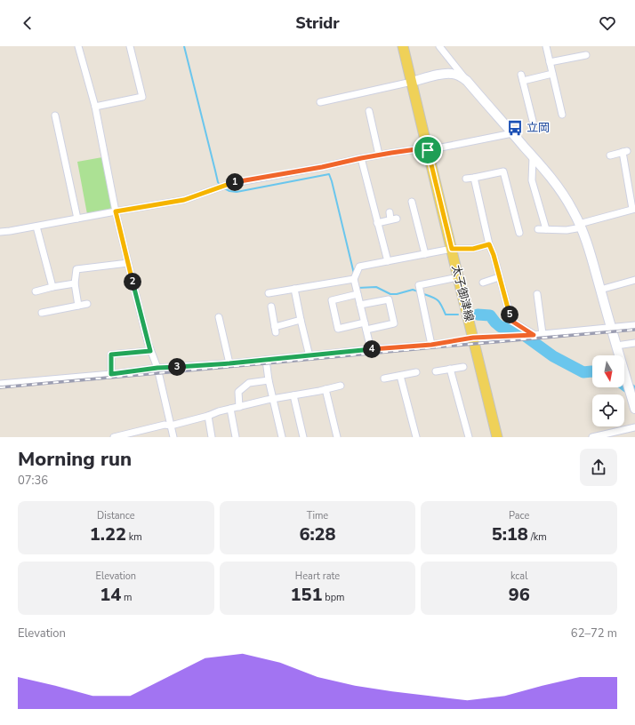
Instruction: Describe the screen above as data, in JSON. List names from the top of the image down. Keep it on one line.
{"streets":{"main road":["太子御津線"]},"places":{"bus stop":["立岡"]},"north":"bottom","page":{"header":"Stridr","pins":["1","2","5","4","3"],"heading":["Morning run","07:36"],"stats":[["Distance","1.22 km"],["Time","6:28"],["Pace","5:18 /km"],["Elevation","14 m"],["Heart rate","151 bpm"],["kcal","96"]],"chart":["Elevation","62–72 m"]}}
